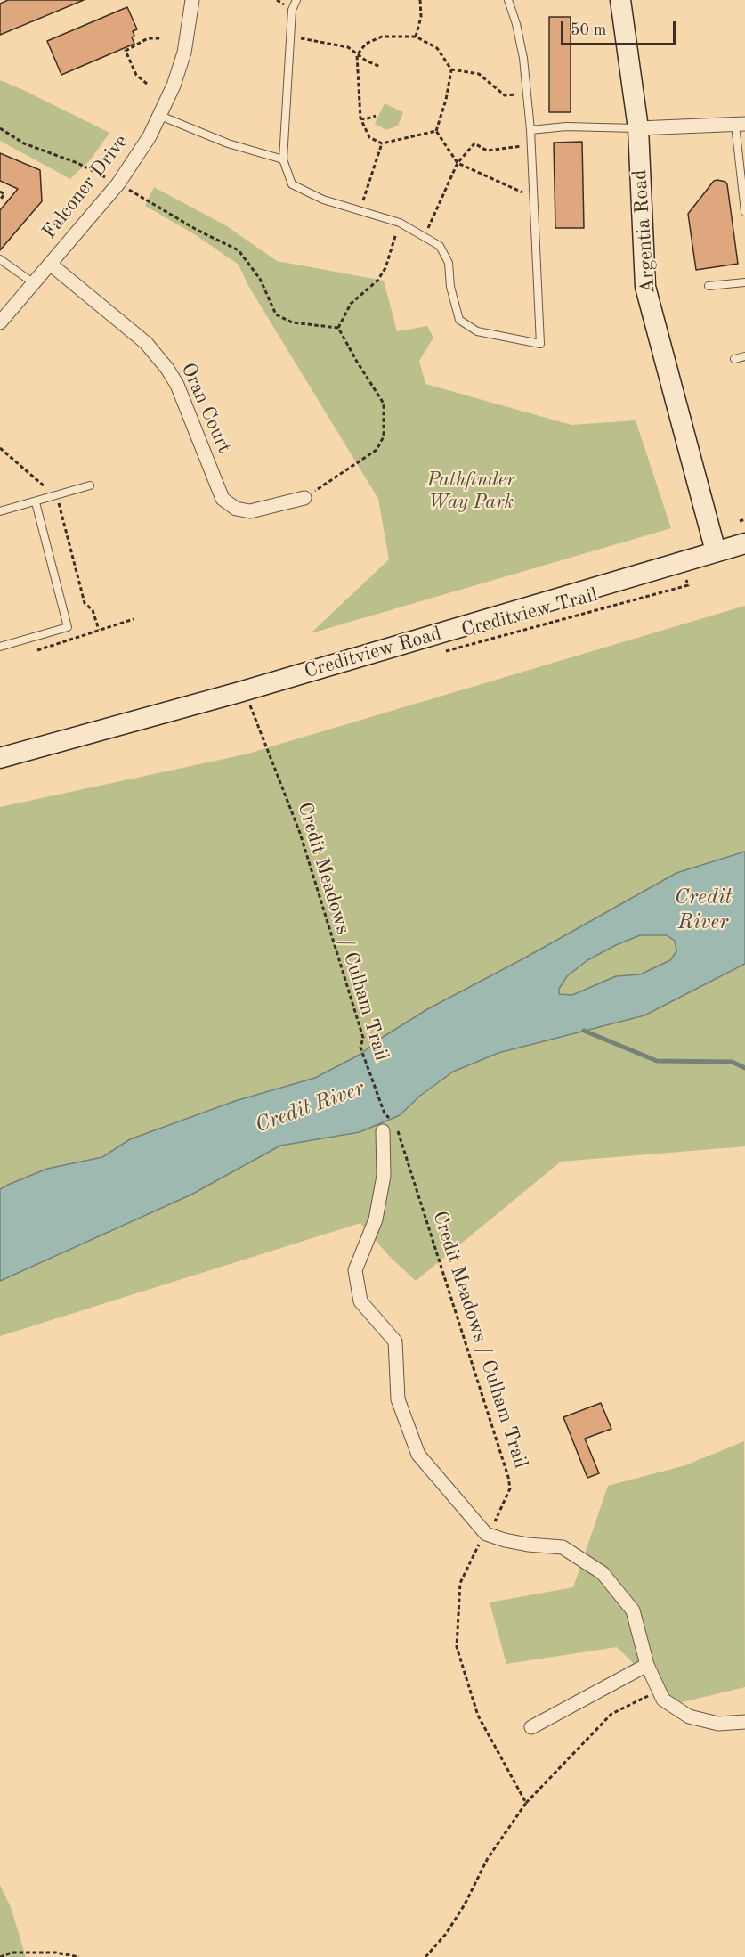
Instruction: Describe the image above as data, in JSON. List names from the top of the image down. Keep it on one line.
{"streets":{"main road":["Argentia Road","Creditview Road"],"street":["Falconer Drive","Oran Court"],"path":["Creditview Trail","Credit Meadows / Culham Trail"]},"crossings":[["Falconer Drive","Oran Court"],["Argentia Road","Creditview Road"]],"water":["Credit River"],"parks":["Pathfinder Way Park"],"scale_bar":"50 m"}
